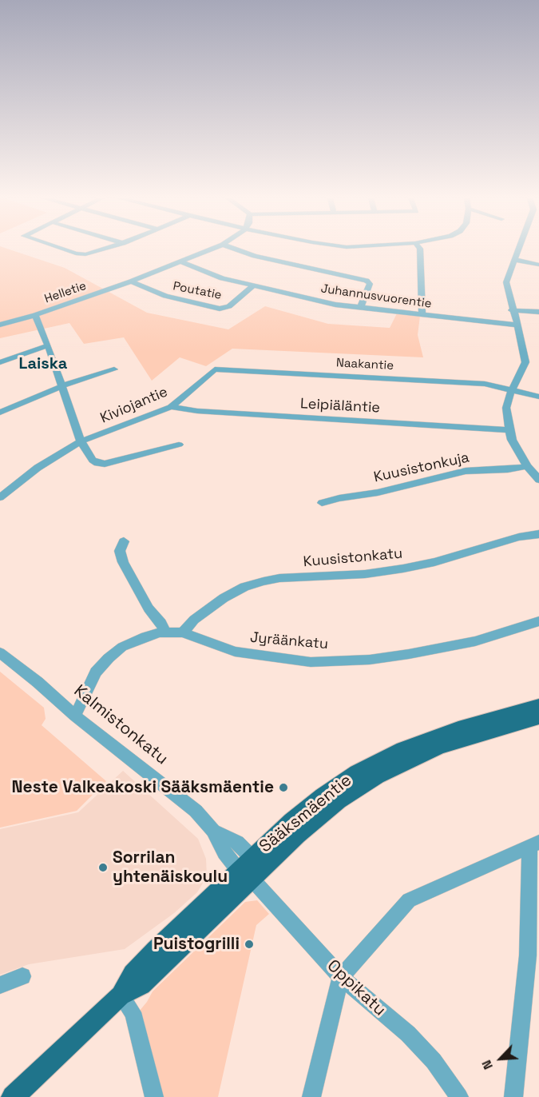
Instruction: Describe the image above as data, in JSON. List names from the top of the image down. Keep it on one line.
{"streets":{"main road":["Sääksmäentie"],"street":["Poutatie","Helletie","Juhannusvuorentie","Naakantie","Kiviojantie","Leipiäläntie","Kuusistonkuja","Kuusistonkatu","Jyräänkatu","Kalmistonkatu","Oppikatu"]},"crossings":[["Poutatie","Helletie"],["Poutatie","Juhannusvuorentie"],["Helletie","Juhannusvuorentie"],["Naakantie","Kiviojantie"],["Kiviojantie","Leipiäläntie"],["Kuusistonkatu","Jyräänkatu"],["Jyräänkatu","Kalmistonkatu"],["Kalmistonkatu","Sääksmäentie"],["Kalmistonkatu","Oppikatu"],["Sääksmäentie","Oppikatu"]],"districts":["Laiska"],"places":["Neste Valkeakoski Sääksmäentie","Sorrilan yhtenäiskoulu","Puistogrilli"],"north":"bottom left"}
